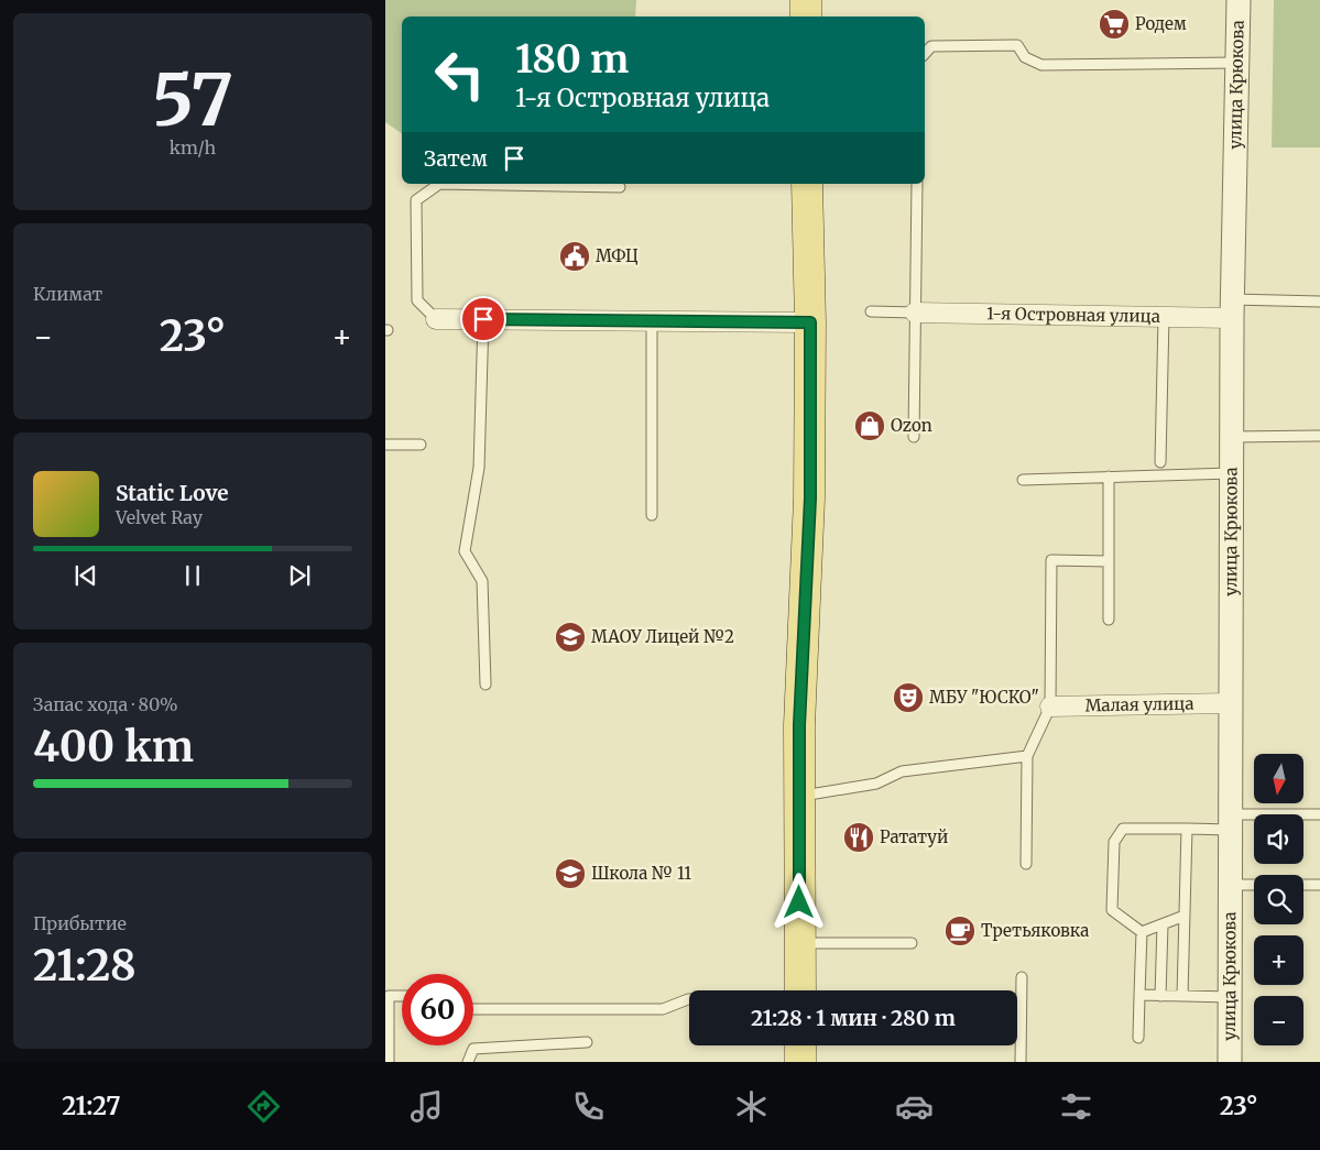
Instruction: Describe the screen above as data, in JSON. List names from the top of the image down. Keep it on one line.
{"streets":{"street":["улица Крюкова","1-я Островная улица","Малая улица"]},"crossings":[["улица Крюкова","1-я Островная улица"],["улица Крюкова","Малая улица"]],"places":{"supermarket":["Родем"],"public building":["МФЦ"],"shop":["Ozon"],"school or university":["МАОУ Лицей №2","Школа № 11"],"theatre":["МБУ \"ЮСКО\""],"restaurant":["Рататуй"],"cafe":["Третьяковка"]},"north":"bottom","page":{"tile":[["57","km/h"],"Климат",["Запас хода · 80%","400 km"],["Прибытие","21:28"]],"turn":["180 m","1-я Островная улица"],"then":"Затем","heat":["−","23°","+"],"song":["Static Love","Velvet Ray"],"map_buttons":["+","−"],"limit":"60","trip":"21:28 · 1 мин · 280 m","tabs":["21:27","23°"]}}
